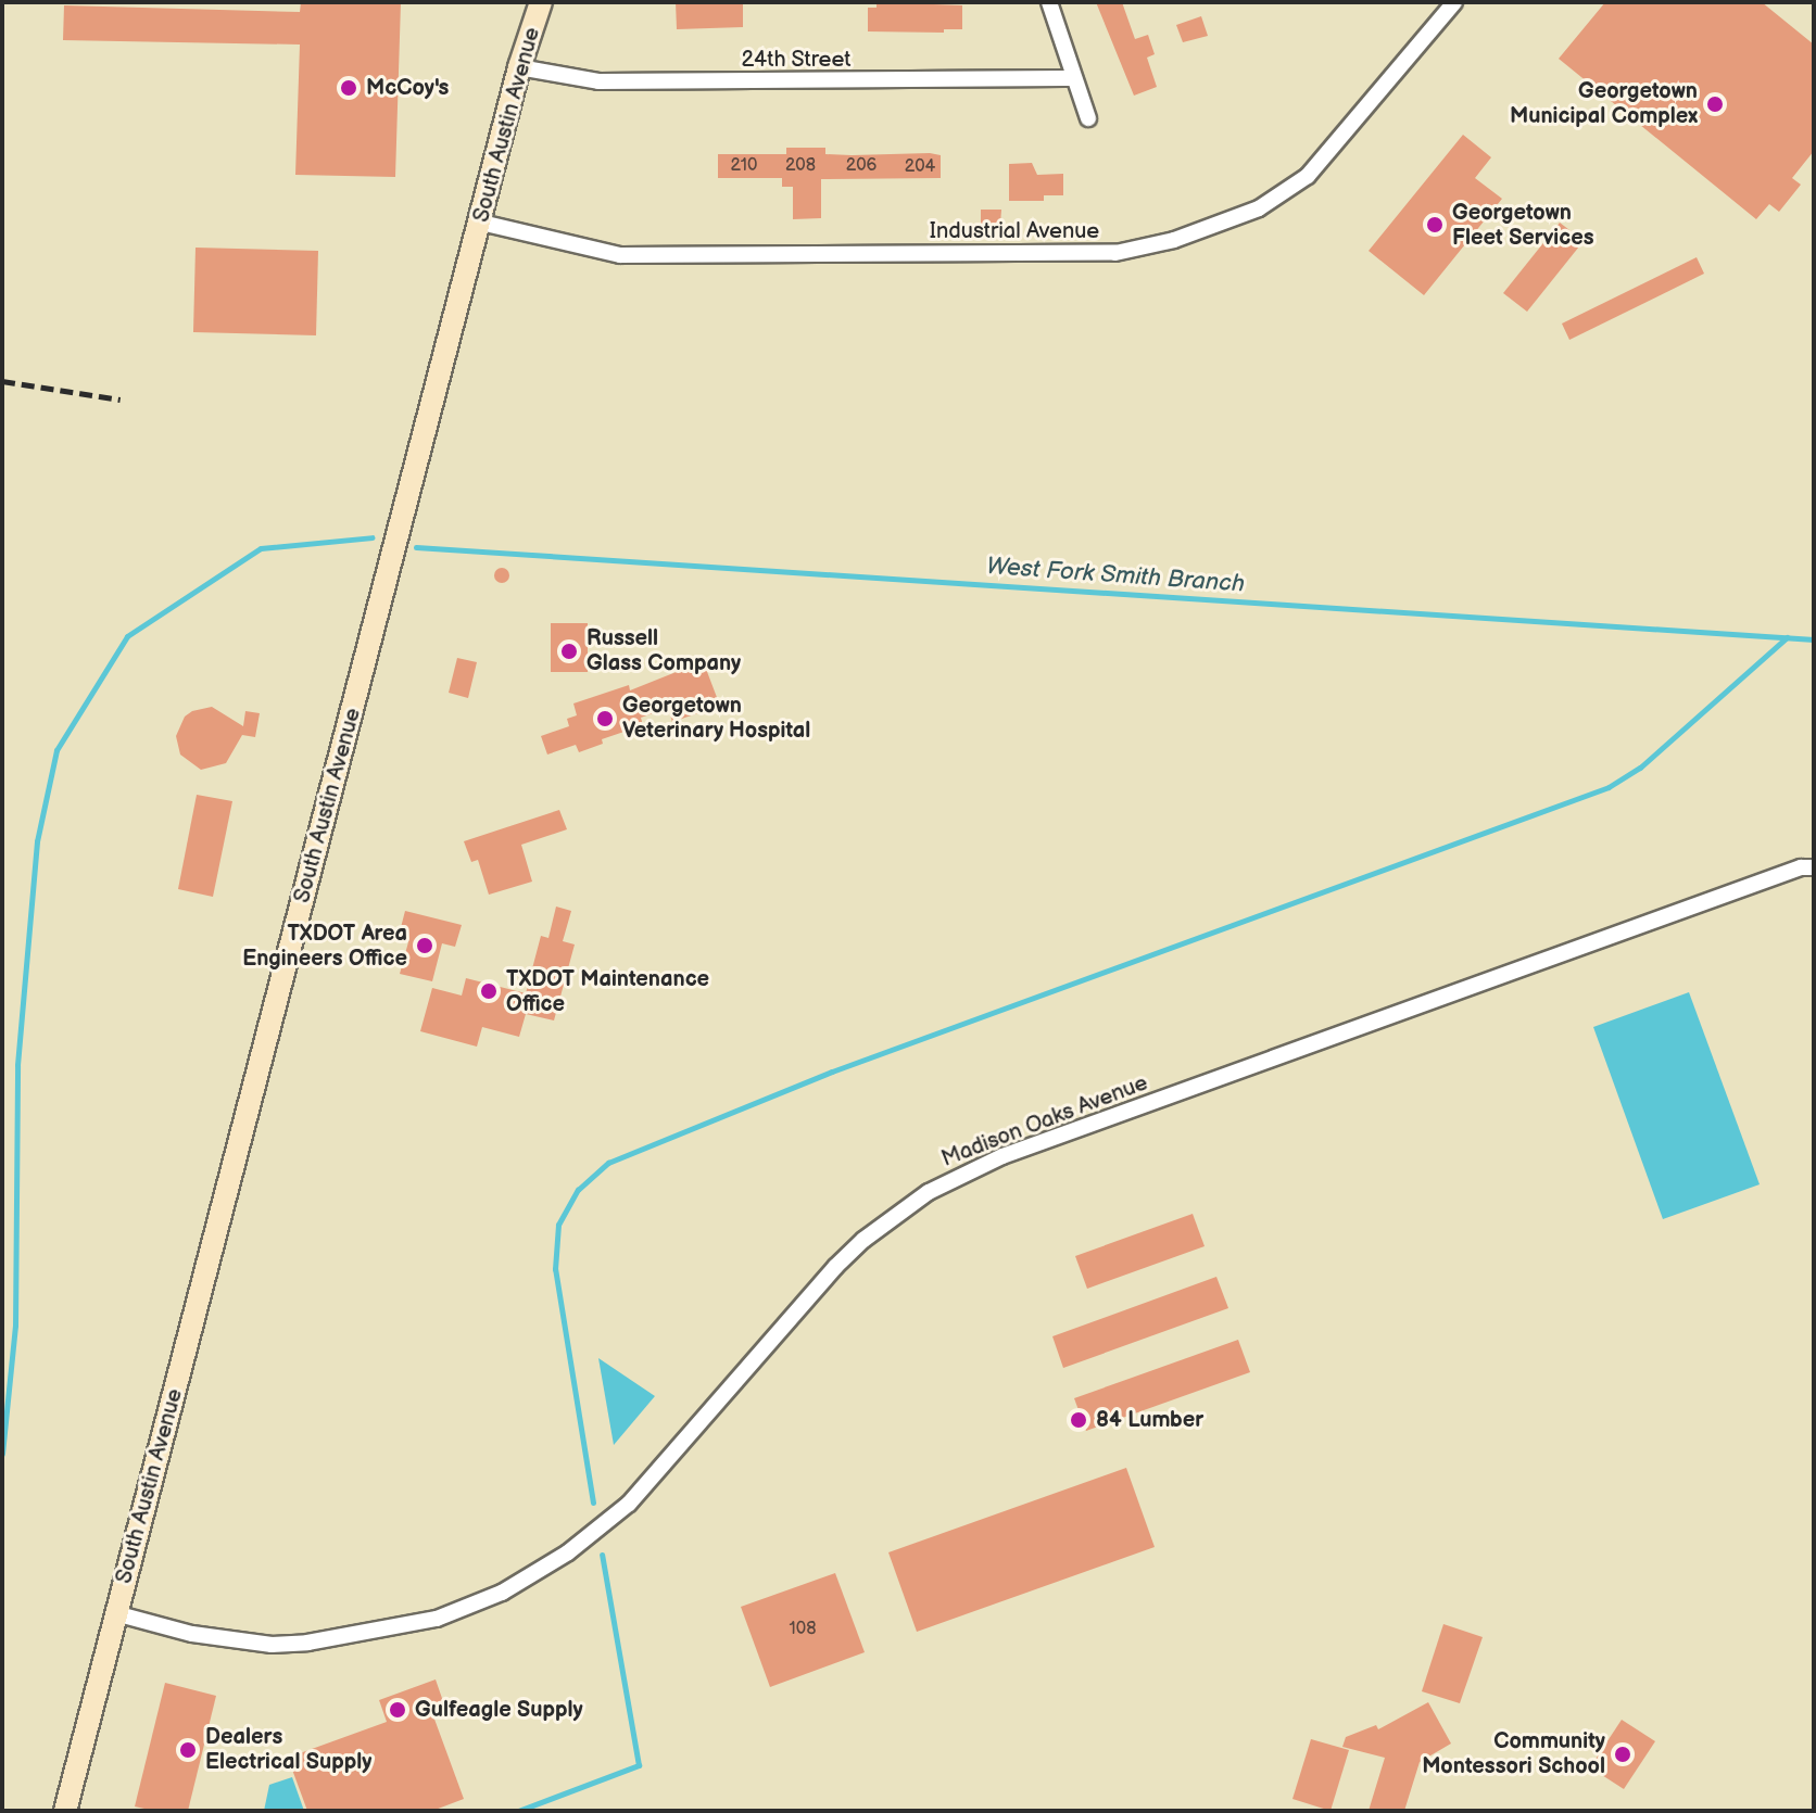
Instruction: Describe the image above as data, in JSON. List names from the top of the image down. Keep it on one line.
{"streets":{"main road":["South Austin Avenue"],"street":["24th Street","Industrial Avenue","Madison Oaks Avenue"]},"crossings":[["24th Street","South Austin Avenue"],["South Austin Avenue","Industrial Avenue"],["South Austin Avenue","Madison Oaks Avenue"]],"water":["West Fork Smith Branch"],"places":["McCoy's","Georgetown Municipal Complex","Georgetown Fleet Services","Russell Glass Company","Georgetown Veterinary Hospital","TXDOT Area Engineers Office","TXDOT Maintenance Office","84 Lumber","Gulfeagle Supply","Dealers Electrical Supply","Community Montessori School"],"house_numbers":["210","208","206","204","108"]}
